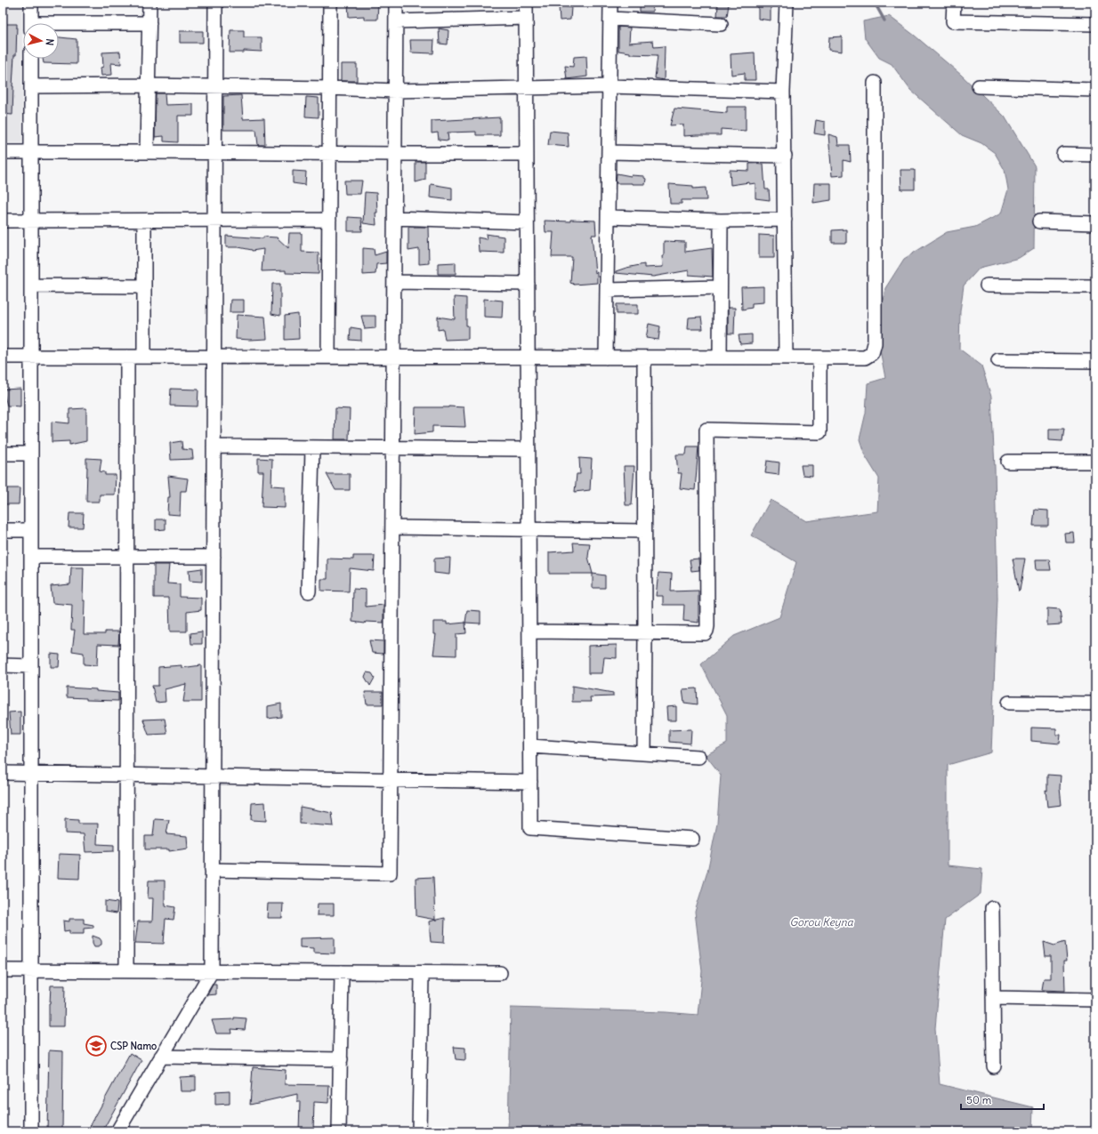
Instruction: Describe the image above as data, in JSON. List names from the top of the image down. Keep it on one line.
{"water":["Gorou Keyna"],"places":{"school or university":["CSP Namo"]},"scale_bar":"50 m","north":"right"}
